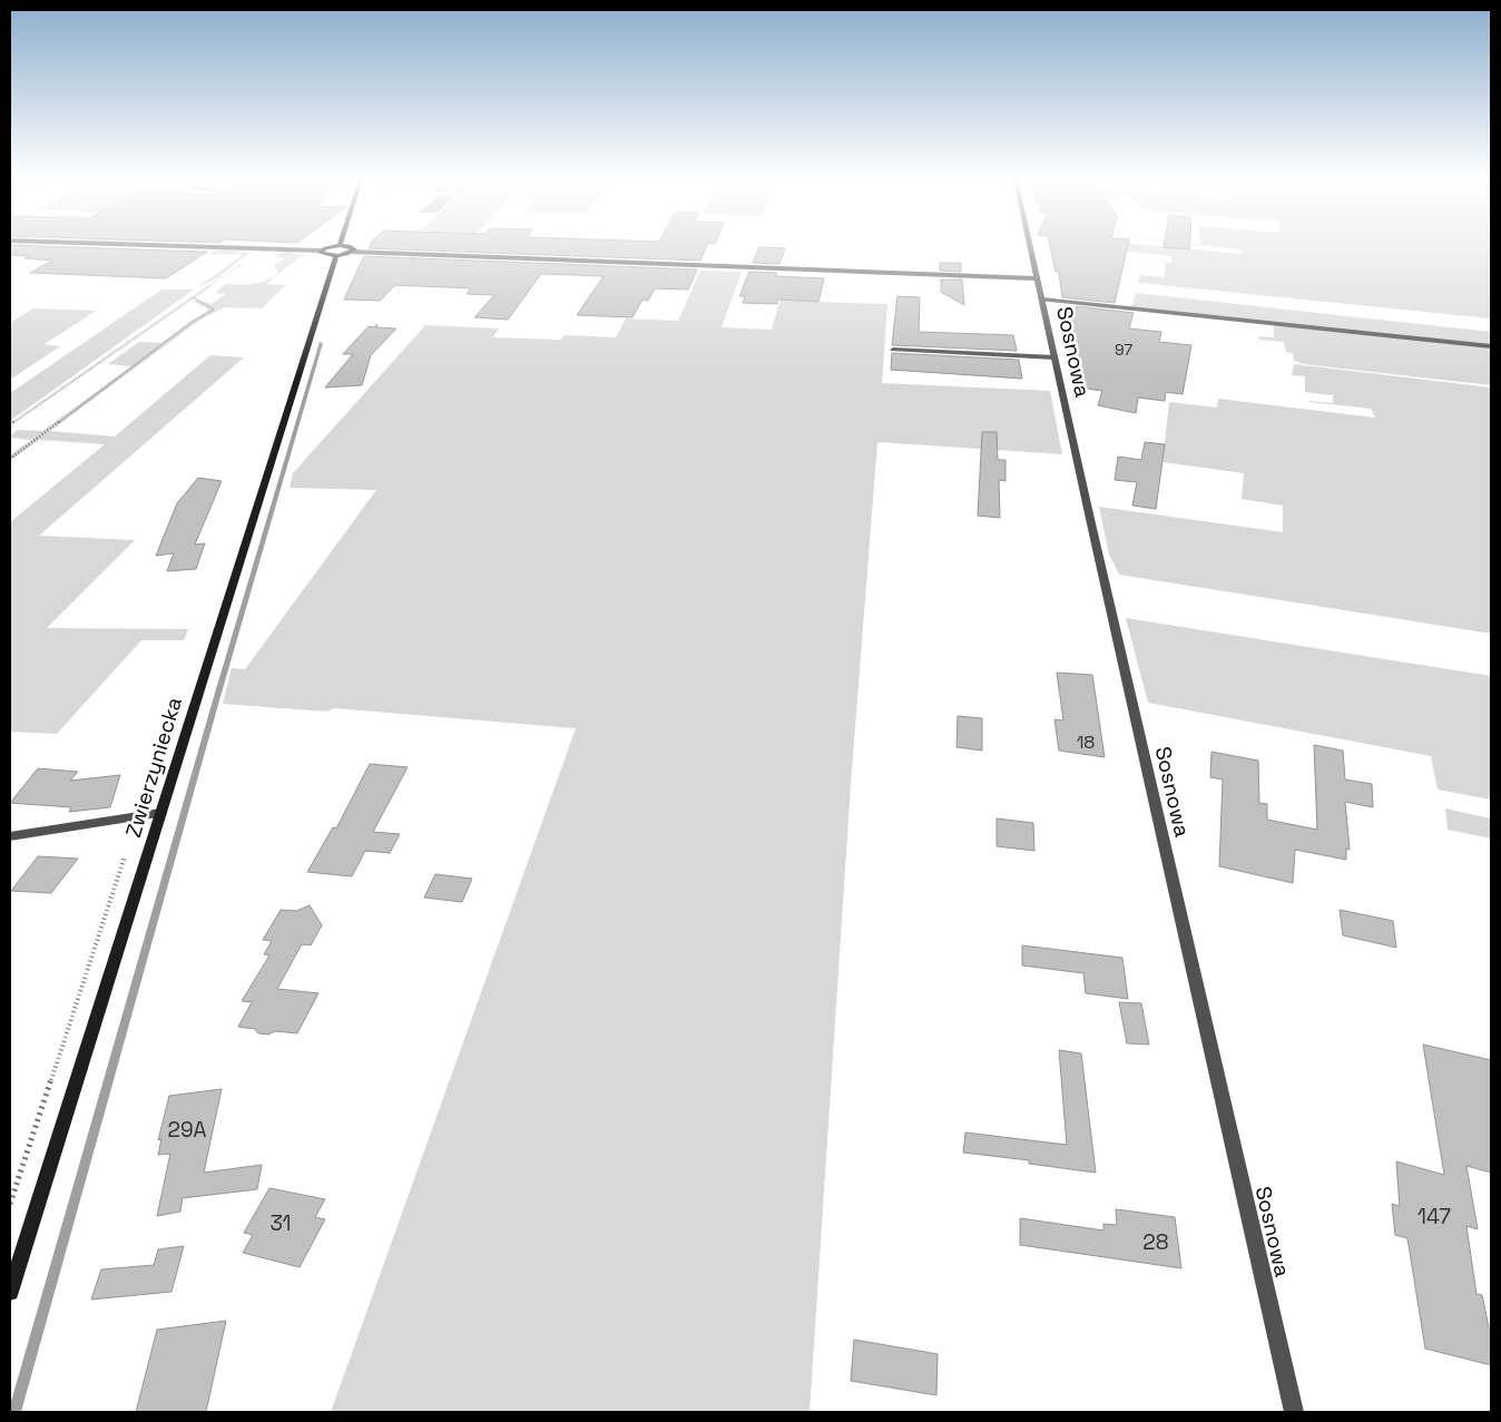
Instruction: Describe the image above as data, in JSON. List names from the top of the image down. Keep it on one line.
{"streets":{"street":["Sosnowa","Zwierzyniecka"]},"house_numbers":["97","18","29A","147","31","28"]}
